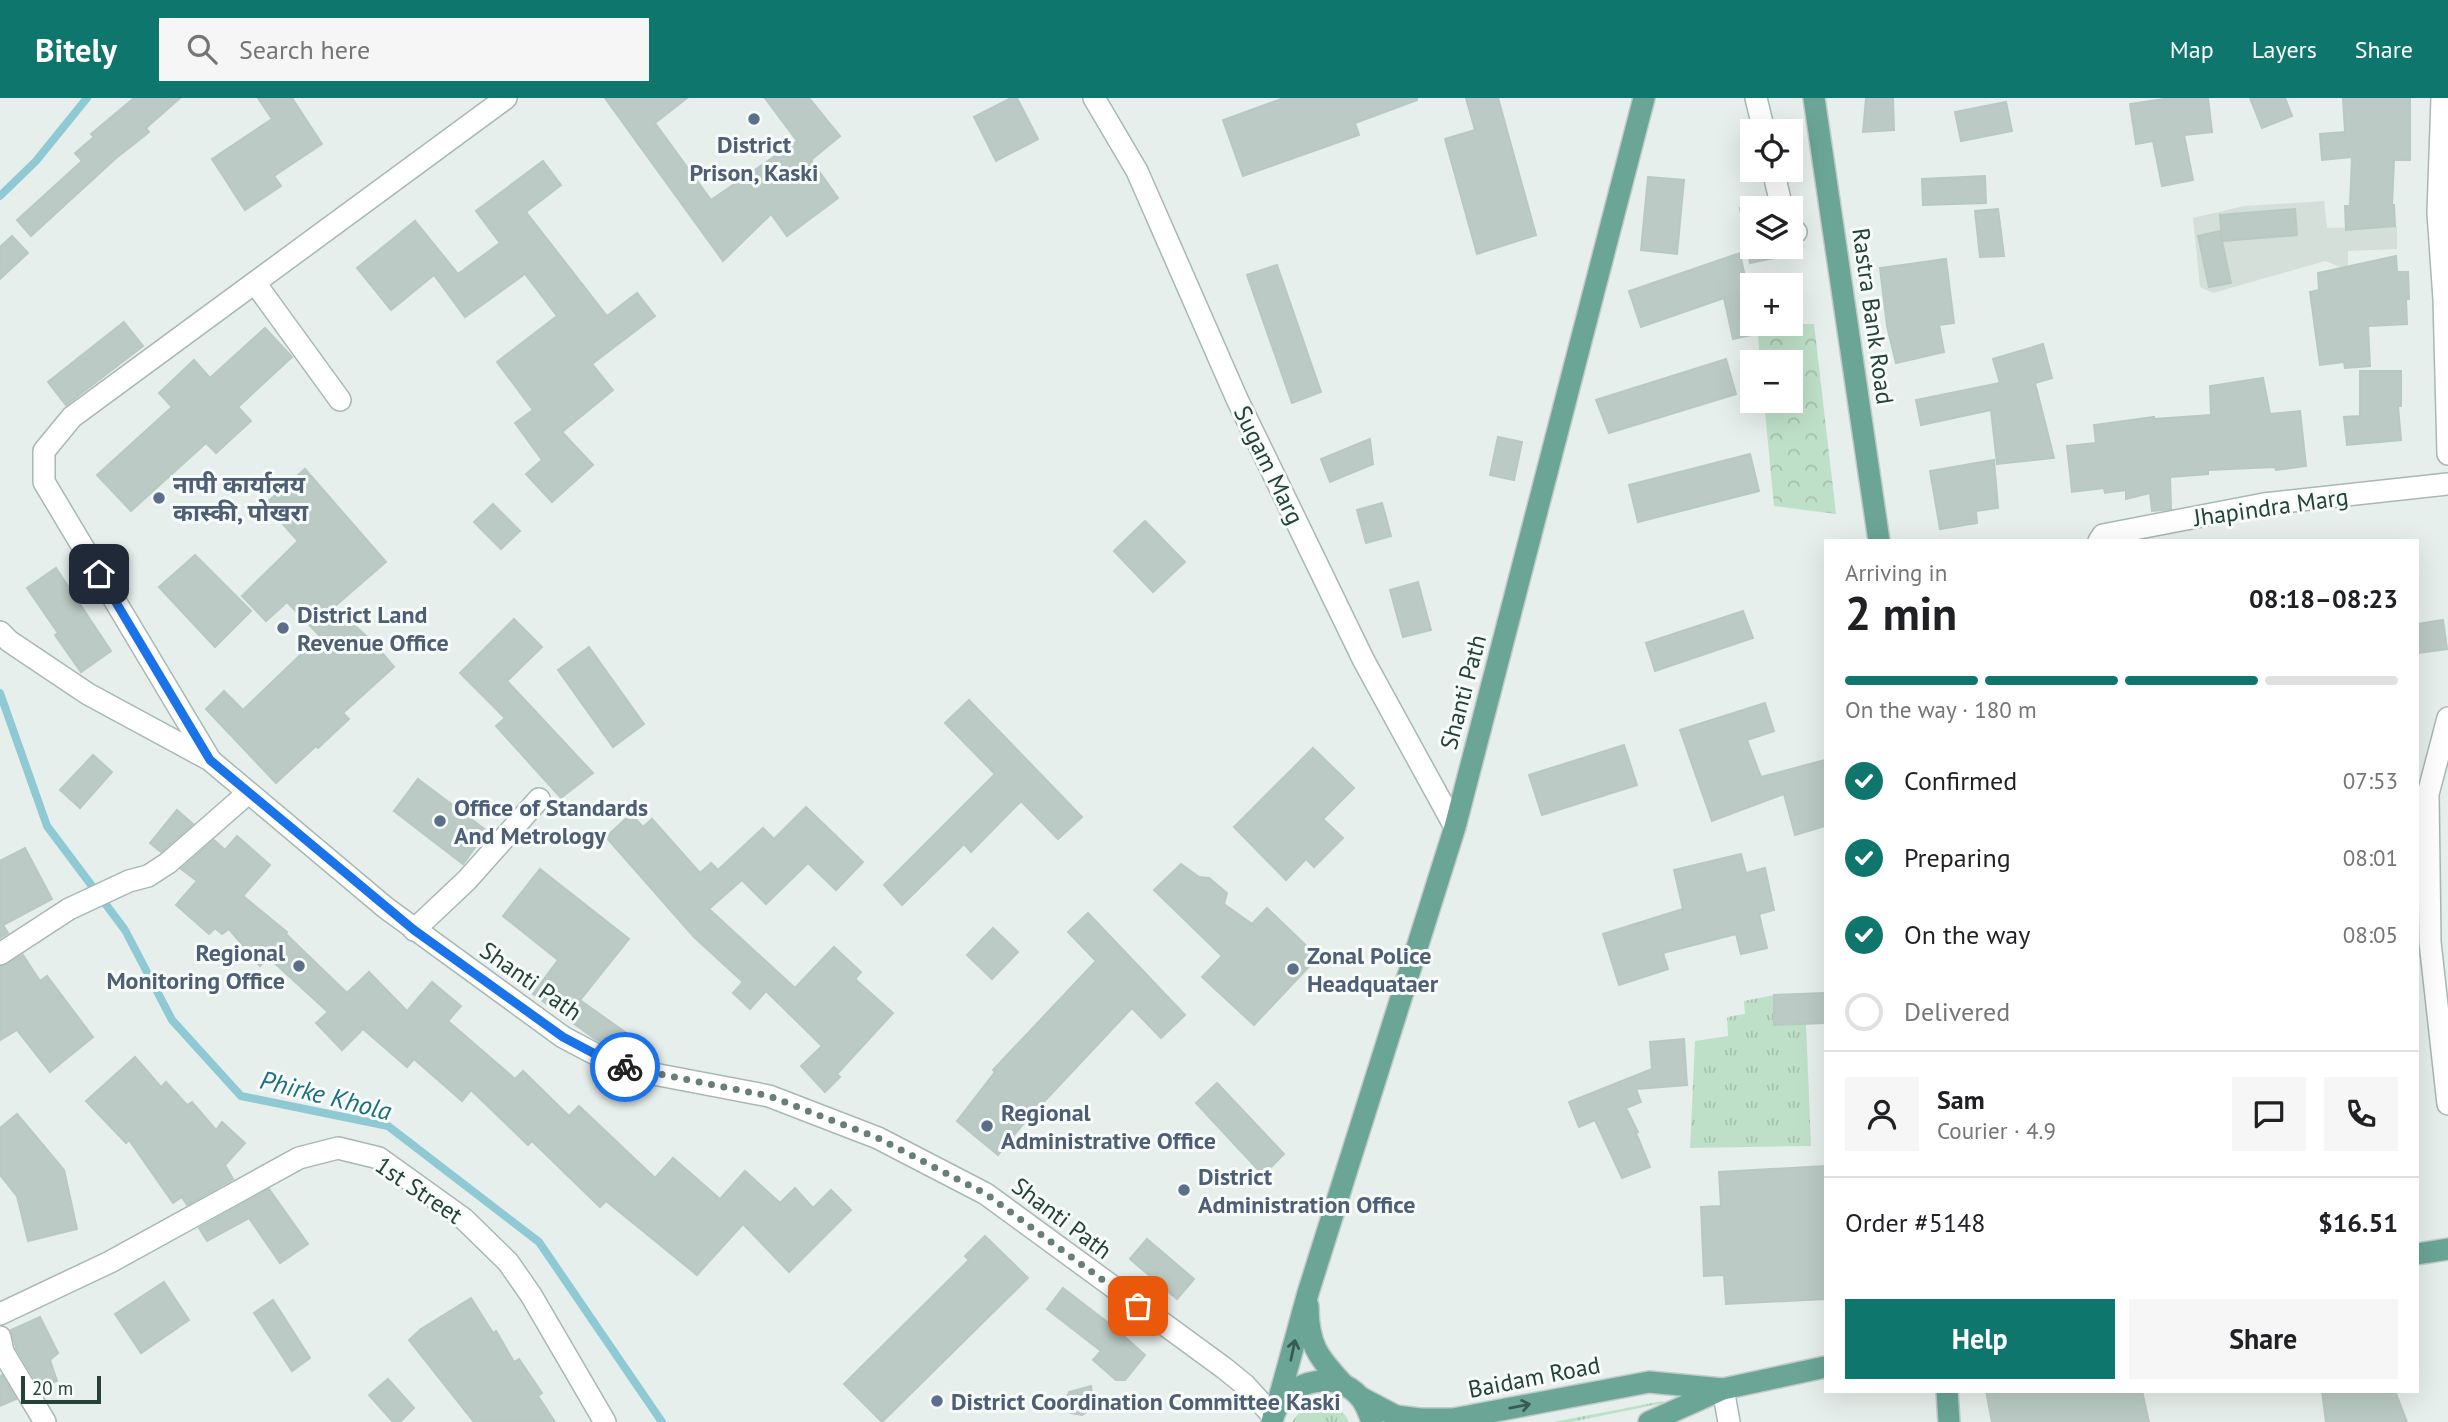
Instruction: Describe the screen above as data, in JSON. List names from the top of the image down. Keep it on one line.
{"streets":{"main road":["Rastra Bank Road","Shanti Path","Baidam Road"],"street":["Sugam Marg","Jhapindra Marg","1st Street"]},"crossings":[["Sugam Marg","Shanti Path"],["Shanti Path","Baidam Road"]],"one_way":["Baidam Road"],"water":["Phirke Khola"],"places":["District Prison, Kaski","नापी कार्यालय कास्की, पोखरा","District Land Revenue Office","Office of Standards And Metrology","Regional Monitoring Office","Zonal Police Headquataer","Regional Administrative Office","District Administration Office","District Coordination Committee Kaski"],"scale_bar":"20 m","page":{"header":"Bitely","search":"Search here","nav":["Map","Layers","Share"],"map_buttons":["+","−"],"heading":["2 min","Arriving in","08:18–08:23"],"panel":["Sam","Courier · 4.9","Order #5148","$16.51"],"bar":"On the way · 180 m","list":[["Confirmed","07:53"],["Preparing","08:01"],["On the way","08:05"],"Delivered"],"buttons":["Help","Share"],"scale":"20 m"}}
